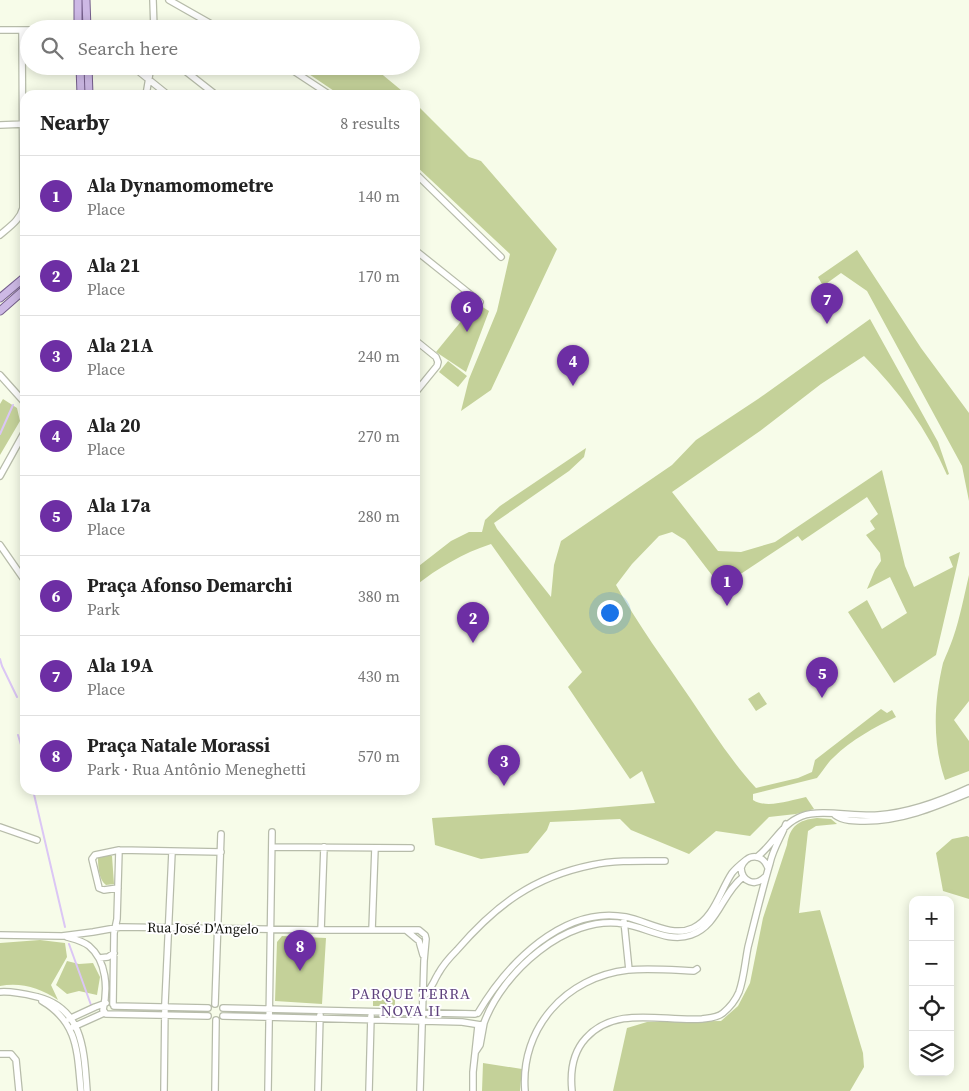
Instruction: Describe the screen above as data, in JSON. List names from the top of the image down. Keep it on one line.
{"streets":{"street":["Rua José D'Angelo"]},"districts":["PARQUE TERRA NOVA II"],"page":{"search":"Search here","heading":["Nearby","8 results"],"list":[{"mark":"1","name":"Ala Dynamomometre","note":"Place","value":"140 m"},{"mark":"2","name":"Ala 21","note":"Place","value":"170 m"},{"mark":"3","name":"Ala 21A","note":"Place","value":"240 m"},{"mark":"4","name":"Ala 20","note":"Place","value":"270 m"},{"mark":"5","name":"Ala 17a","note":"Place","value":"280 m"},{"mark":"6","name":"Praça Afonso Demarchi","note":"Park","value":"380 m"},{"mark":"7","name":"Ala 19A","note":"Place","value":"430 m"},{"mark":"8","name":"Praça Natale Morassi","note":"Park · Rua Antônio Meneghetti","value":"570 m"}],"pins":["7","6","4","1","2","5","3","8"],"map_buttons":["+","−"]}}
